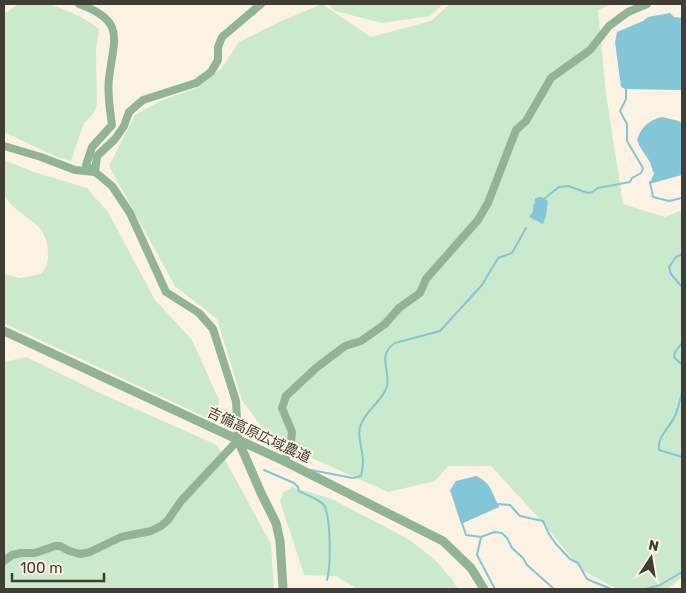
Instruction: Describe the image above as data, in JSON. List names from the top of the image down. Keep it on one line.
{"streets":{"street":["吉備高原広域農道"]},"scale_bar":"100 m","north":"top"}
